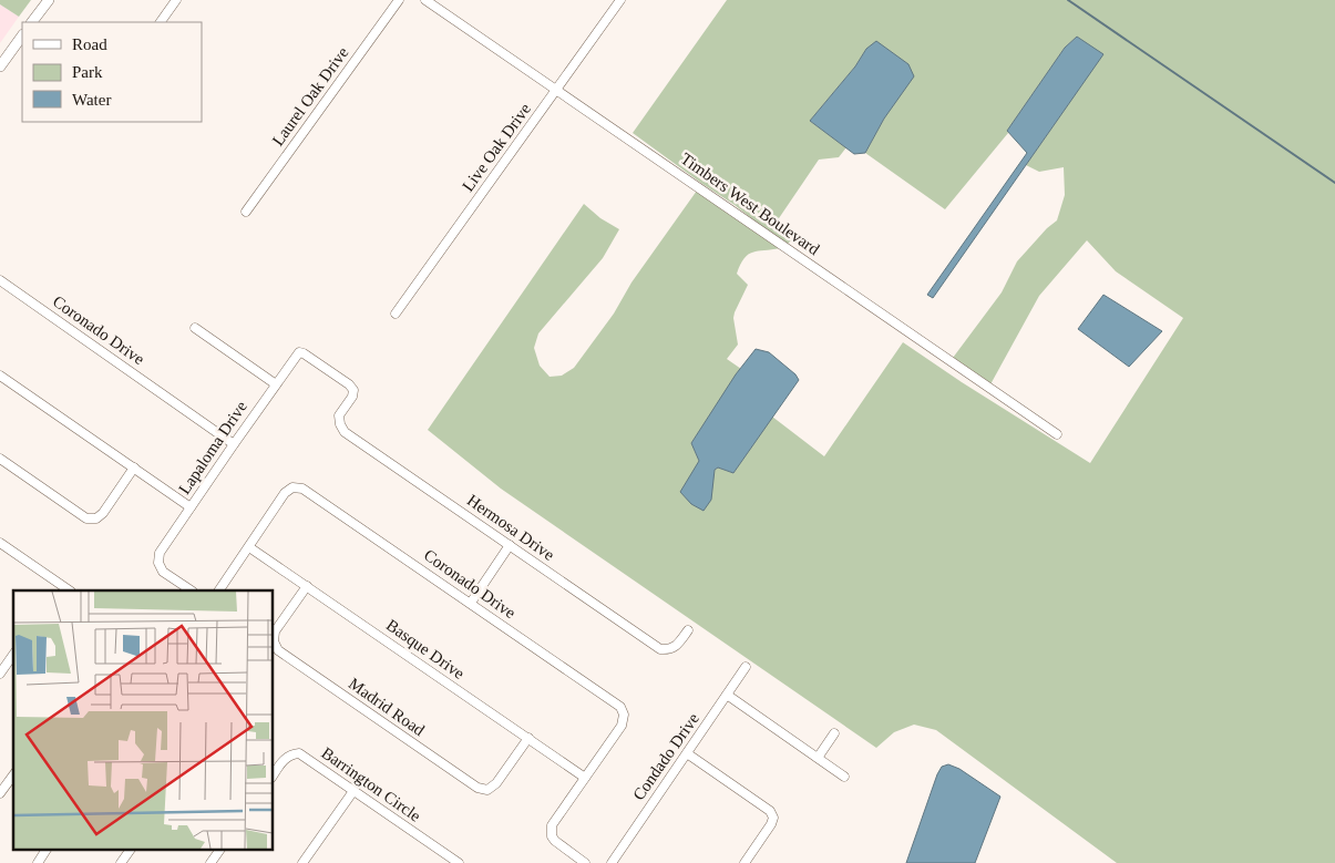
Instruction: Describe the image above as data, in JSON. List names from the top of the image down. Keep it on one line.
{"streets":{"street":["Laurel Oak Drive","Live Oak Drive","Timbers West Boulevard","Coronado Drive","Lapaloma Drive","Hermosa Drive","Basque Drive","Madrid Road","Condado Drive","Barrington Circle"]},"crossings":[["Live Oak Drive","Timbers West Boulevard"],["Coronado Drive","Lapaloma Drive"],["Coronado Drive","Basque Drive"],["Lapaloma Drive","Hermosa Drive"],["Basque Drive","Madrid Road"]],"legend":["Road","Park","Water"]}
